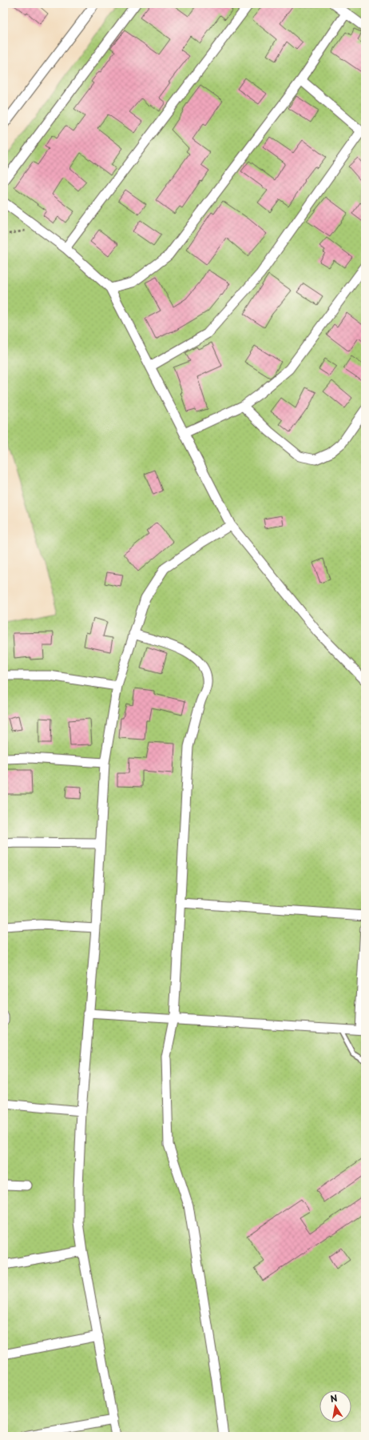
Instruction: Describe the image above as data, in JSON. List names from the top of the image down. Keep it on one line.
{"north":"top"}
